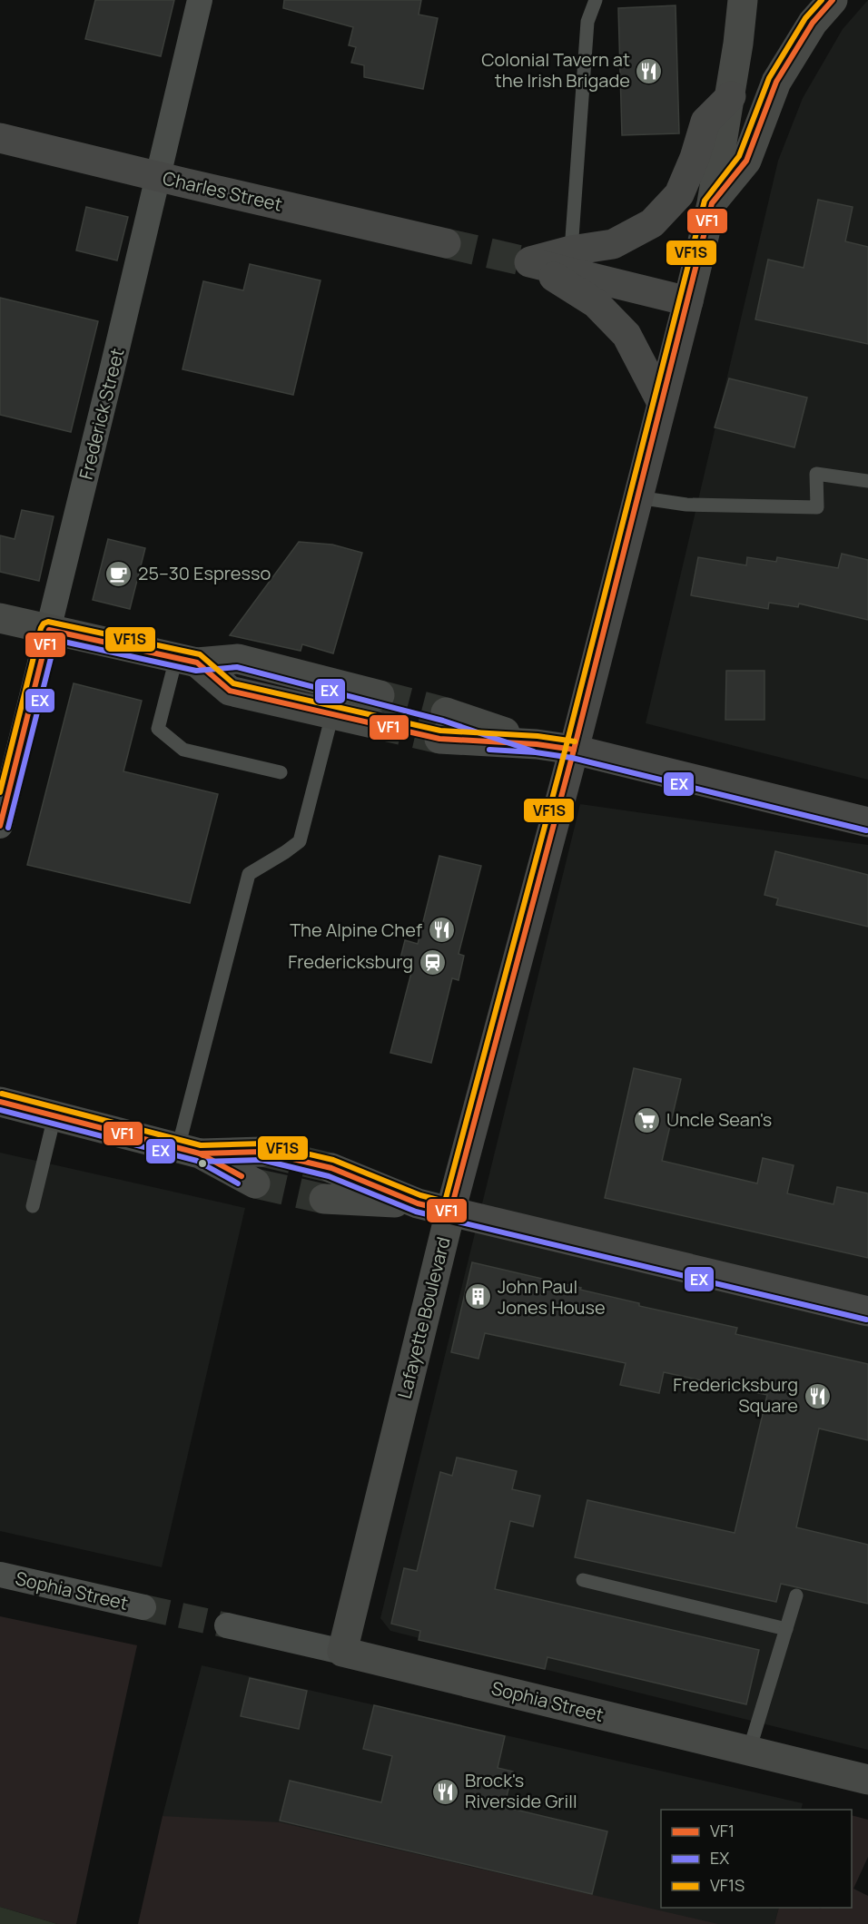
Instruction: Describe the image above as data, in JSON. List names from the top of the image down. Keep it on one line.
{"streets":{"main road":["Charles Street","Lafayette Boulevard","Sophia Street"],"street":["Frederick Street"]},"crossings":[["Charles Street","Frederick Street"],["Lafayette Boulevard","Sophia Street"]],"places":{"restaurant":["Colonial Tavern at the Irish Brigade","The Alpine Chef","Fredericksburg Square","Brock's Riverside Grill"],"cafe":["25–30 Espresso"],"station":["Fredericksburg"],"supermarket":["Uncle Sean's"],"building":["John Paul Jones House"]},"lines":["transit line VF1","transit line VF1S","transit line EX"],"legend":["VF1","EX","VF1S"]}
